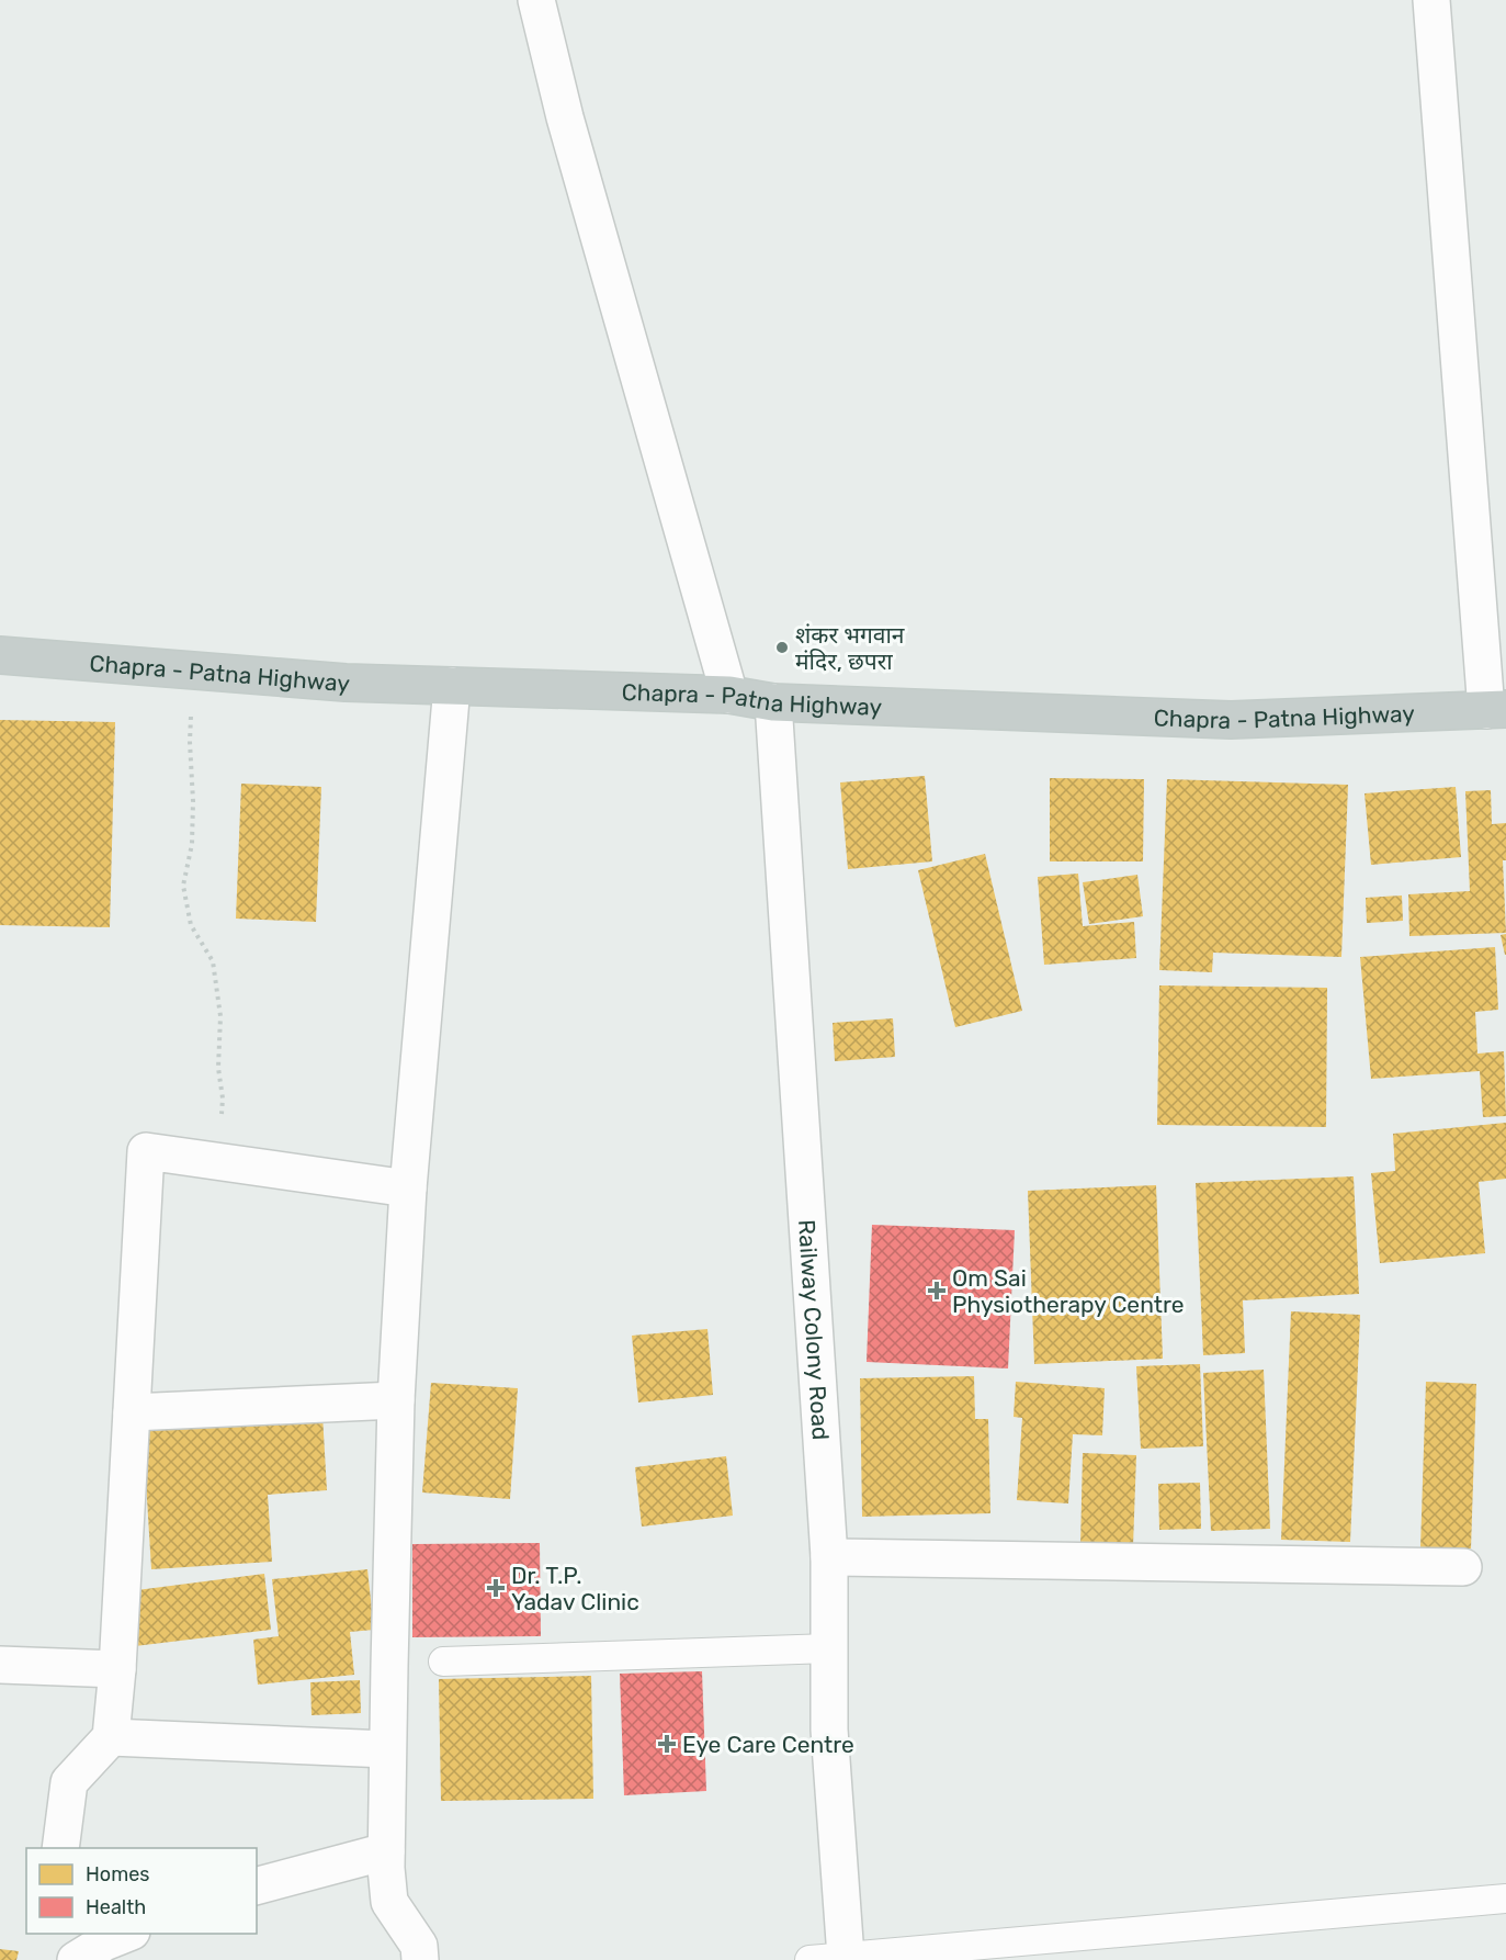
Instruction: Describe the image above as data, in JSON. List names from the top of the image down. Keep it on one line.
{"streets":{"highway":["Chapra - Patna Highway"],"street":["Railway Colony Road"]},"crossings":[["Chapra - Patna Highway","Railway Colony Road"]],"places":{"other":["शंकर भगवान मंदिर, छपरा"],"health":["Om Sai Physiotherapy Centre","Dr. T.P. Yadav Clinic","Eye Care Centre"]},"legend":["Homes","Health"]}
